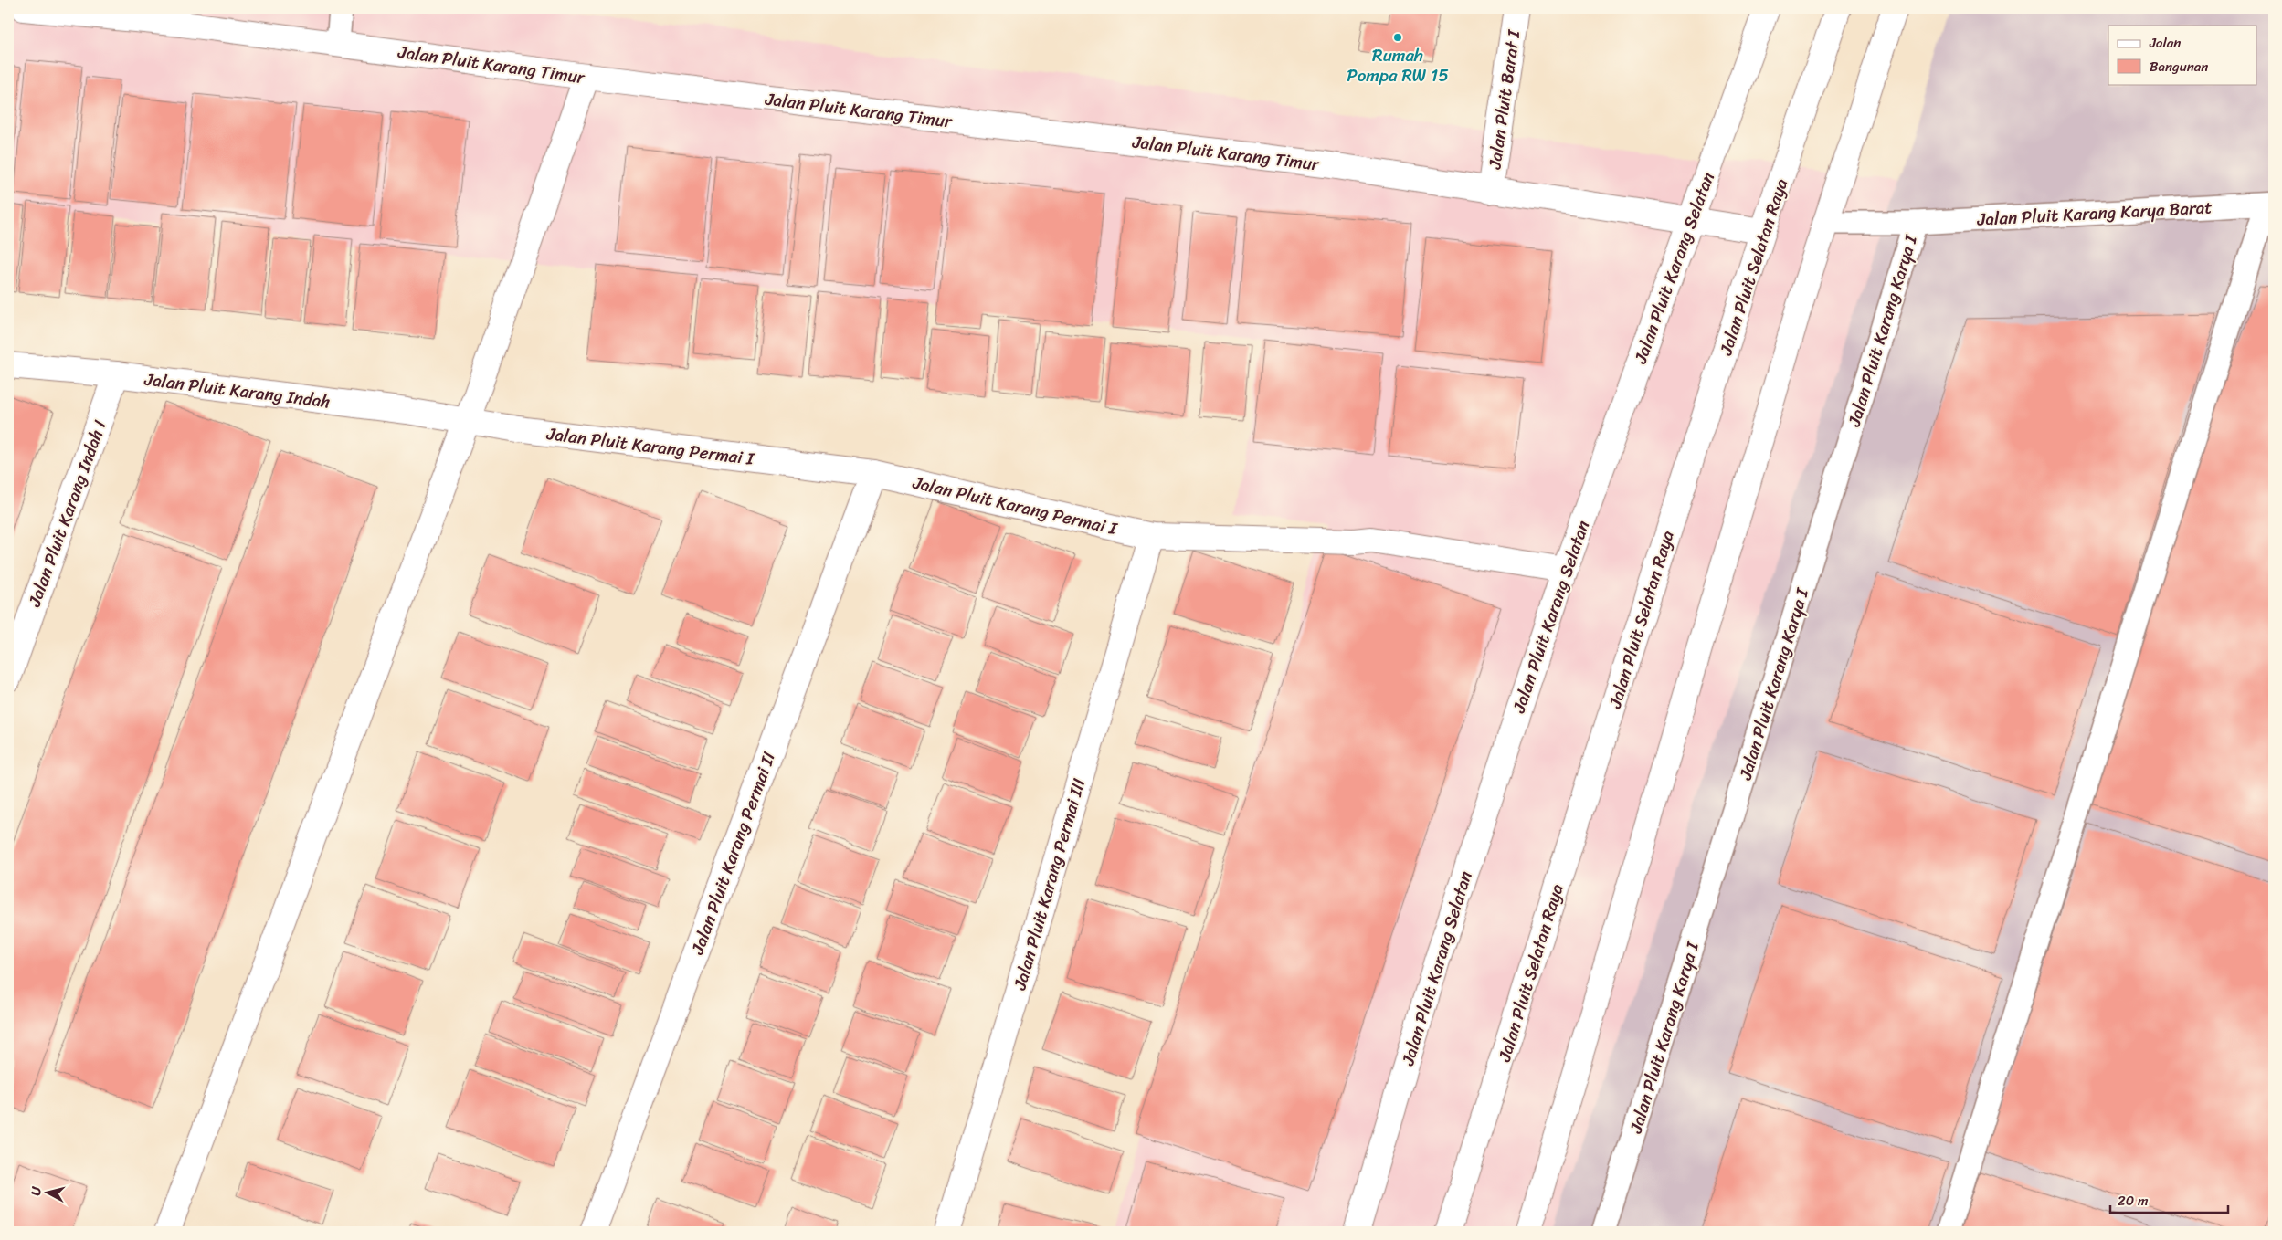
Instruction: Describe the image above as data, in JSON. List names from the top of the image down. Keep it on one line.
{"streets":{"street":["Jalan Pluit Karang Timur","Jalan Pluit Barat I","Jalan Pluit Selatan Raya","Jalan Pluit Karang Selatan","Jalan Pluit Karang Indah","Jalan Pluit Karang Permai I","Jalan Pluit Karang Indah I","Jalan Pluit Karang Permai II","Jalan Pluit Karang Permai III"],"lane":["Jalan Pluit Karang Karya Barat","Jalan Pluit Karang Karya I"]},"crossings":[["Jalan Pluit Karang Timur","Jalan Pluit Barat I"],["Jalan Pluit Karang Timur","Jalan Pluit Selatan Raya"],["Jalan Pluit Karang Timur","Jalan Pluit Karang Selatan"],["Jalan Pluit Karang Karya Barat","Jalan Pluit Karang Karya I"],["Jalan Pluit Karang Selatan","Jalan Pluit Karang Permai I"],["Jalan Pluit Karang Indah","Jalan Pluit Karang Permai I"],["Jalan Pluit Karang Indah","Jalan Pluit Karang Indah I"],["Jalan Pluit Karang Permai I","Jalan Pluit Karang Permai II"],["Jalan Pluit Karang Permai I","Jalan Pluit Karang Permai III"]],"places":["Rumah Pompa RW 15"],"legend":["Jalan","Bangunan"],"scale_bar":"20 m","north":"left"}
